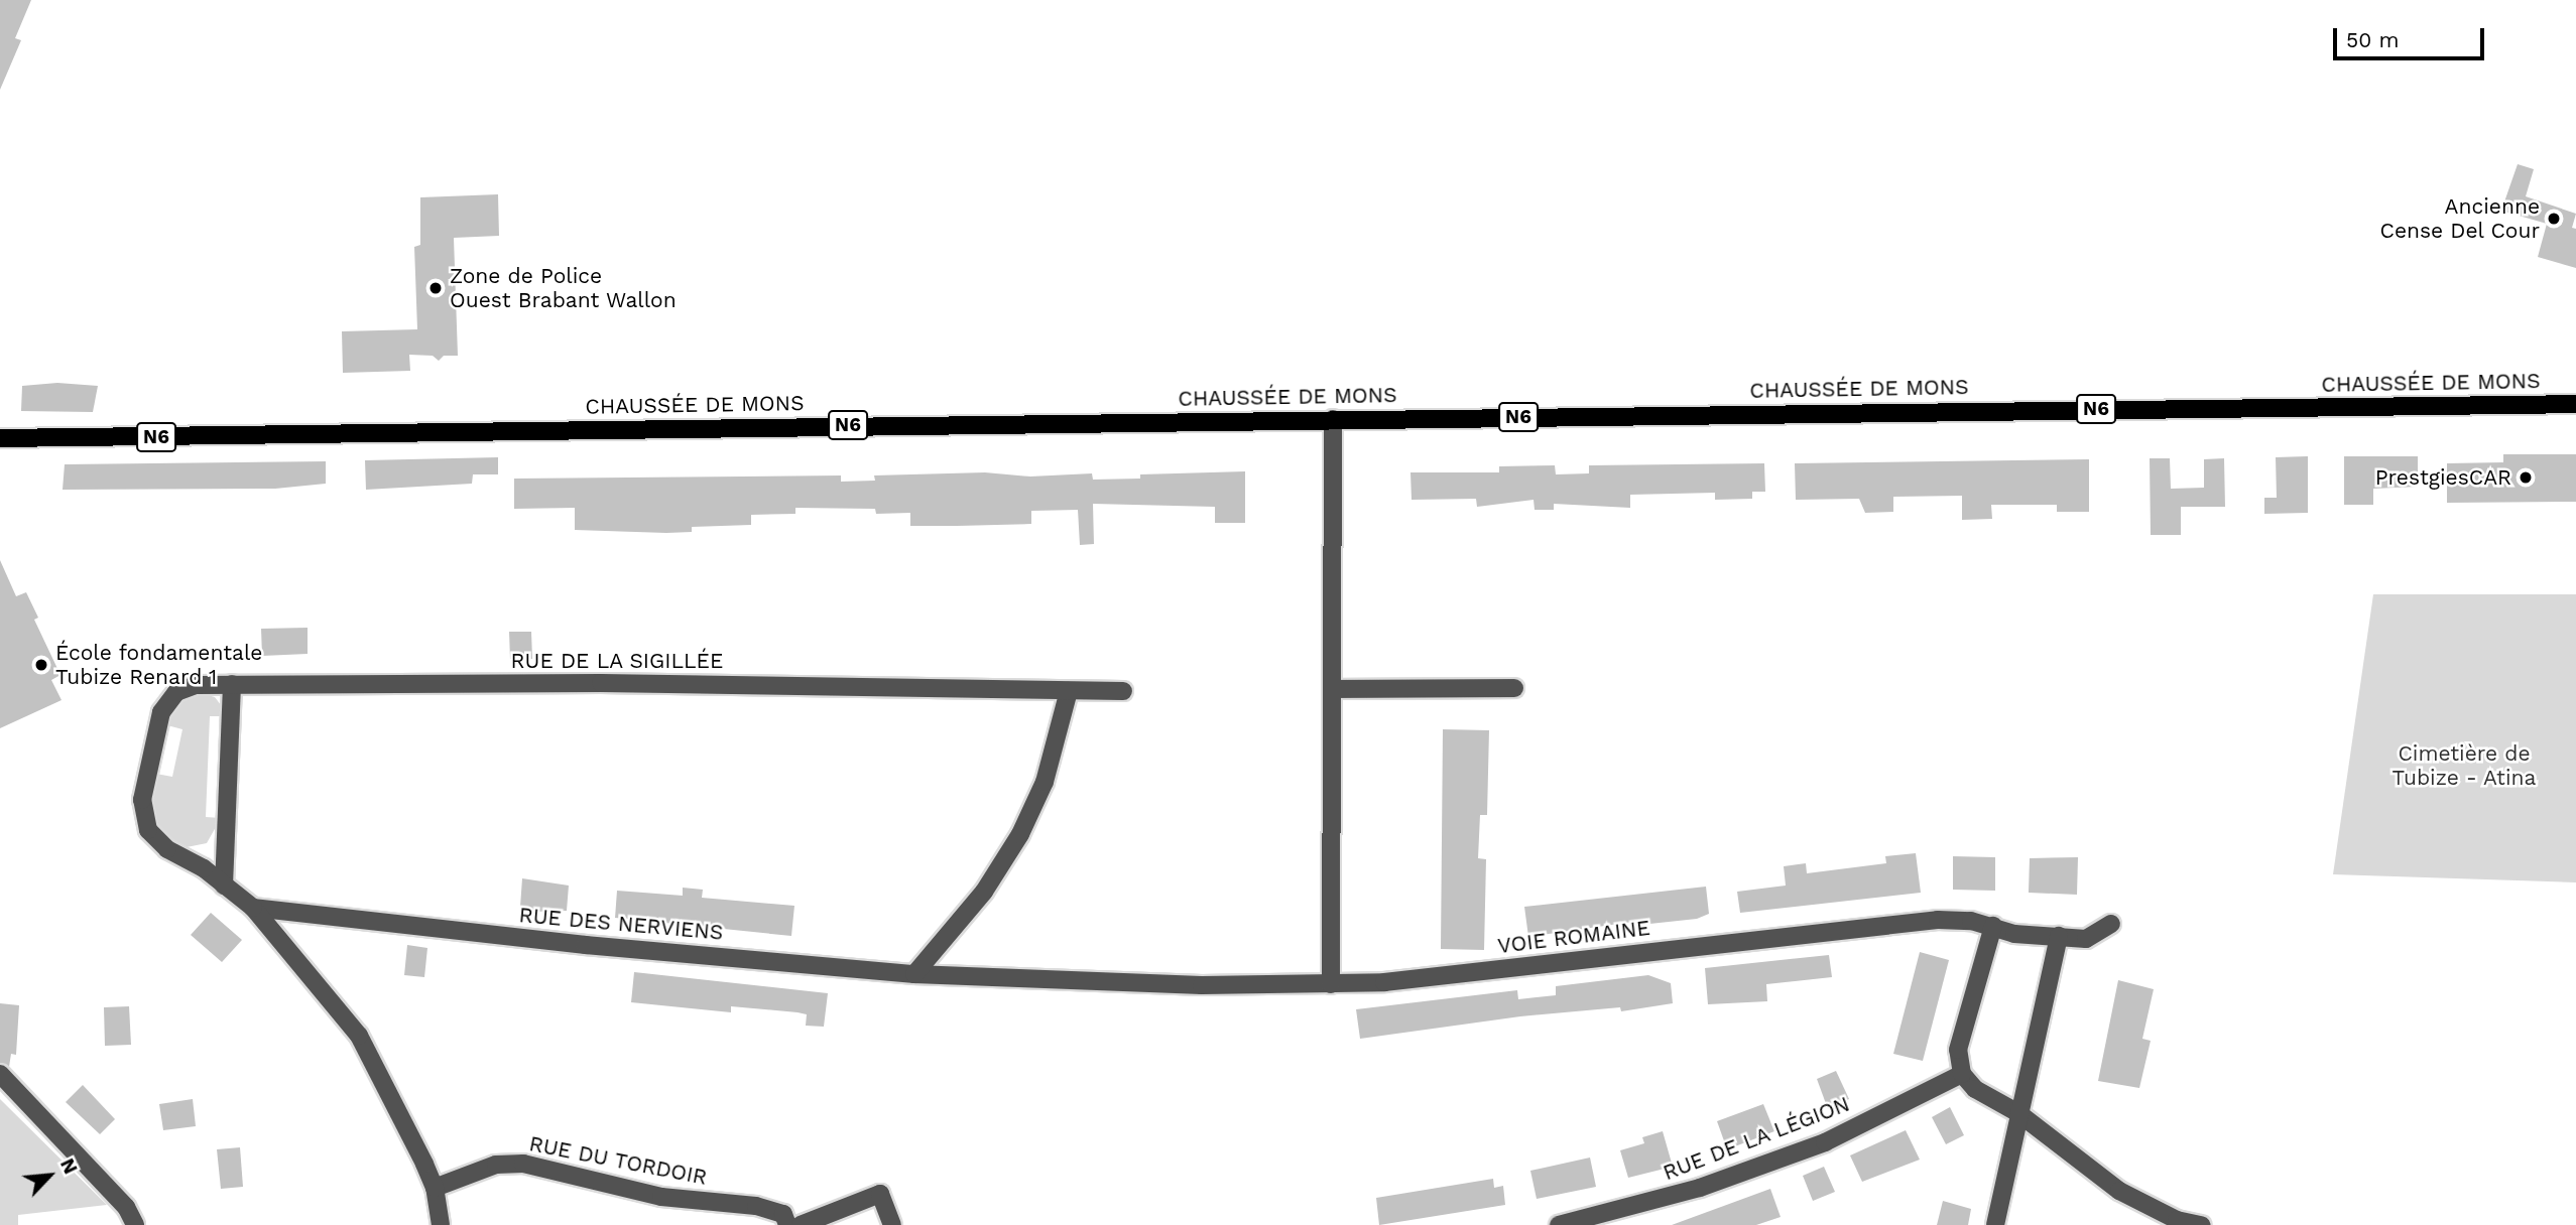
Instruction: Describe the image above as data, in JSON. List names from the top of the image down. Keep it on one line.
{"streets":{"main road":["CHAUSSÉE DE MONS","N6"],"street":["RUE DE LA SIGILLÉE","RUE DES NERVIENS","VOIE ROMAINE","RUE DE LA LÉGION","RUE DU TORDOIR"]},"crossings":[["RUE DES NERVIENS","VOIE ROMAINE"]],"parks":["Cimetière de Tubize - Atina"],"places":["Ancienne Cense Del Cour","Zone de Police Ouest Brabant Wallon","PrestgiesCAR","École fondamentale Tubize Renard 1"],"scale_bar":"50 m","north":"top right"}
